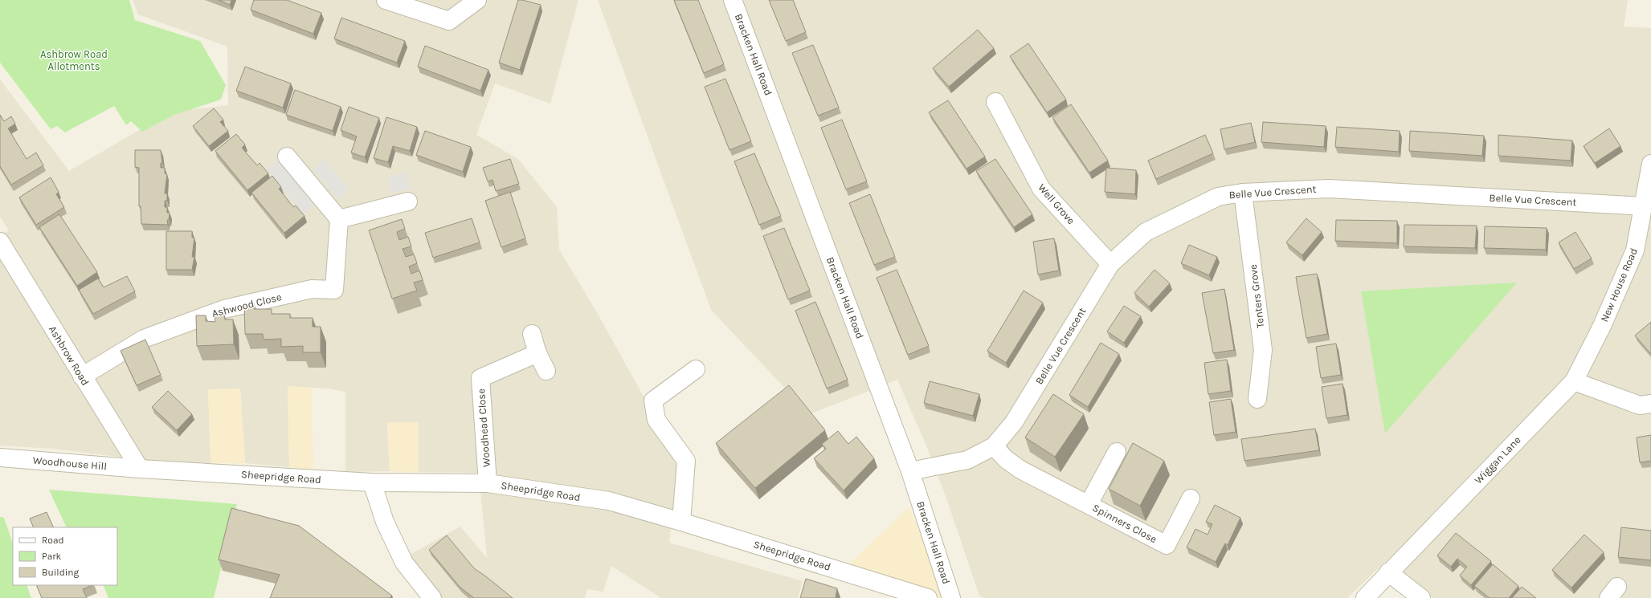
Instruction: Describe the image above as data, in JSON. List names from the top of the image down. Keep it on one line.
{"streets":{"street":["Bracken Hall Road","Belle Vue Crescent","Well Grove","New House Road","Tenters Grove","Ashwood Close","Ashbrow Road","Woodhead Close","Wiggan Lane","Woodhouse Hill","Sheepridge Road","Spinners Close"]},"crossings":[["Bracken Hall Road","Belle Vue Crescent"],["Belle Vue Crescent","Well Grove"],["Belle Vue Crescent","New House Road"],["Belle Vue Crescent","Tenters Grove"],["Belle Vue Crescent","Spinners Close"],["New House Road","Wiggan Lane"],["Ashwood Close","Ashbrow Road"],["Ashbrow Road","Woodhouse Hill"],["Ashbrow Road","Sheepridge Road"],["Woodhead Close","Sheepridge Road"],["Woodhouse Hill","Sheepridge Road"]],"parks":["Ashbrow Road Allotments"],"legend":["Road","Park","Building"]}
